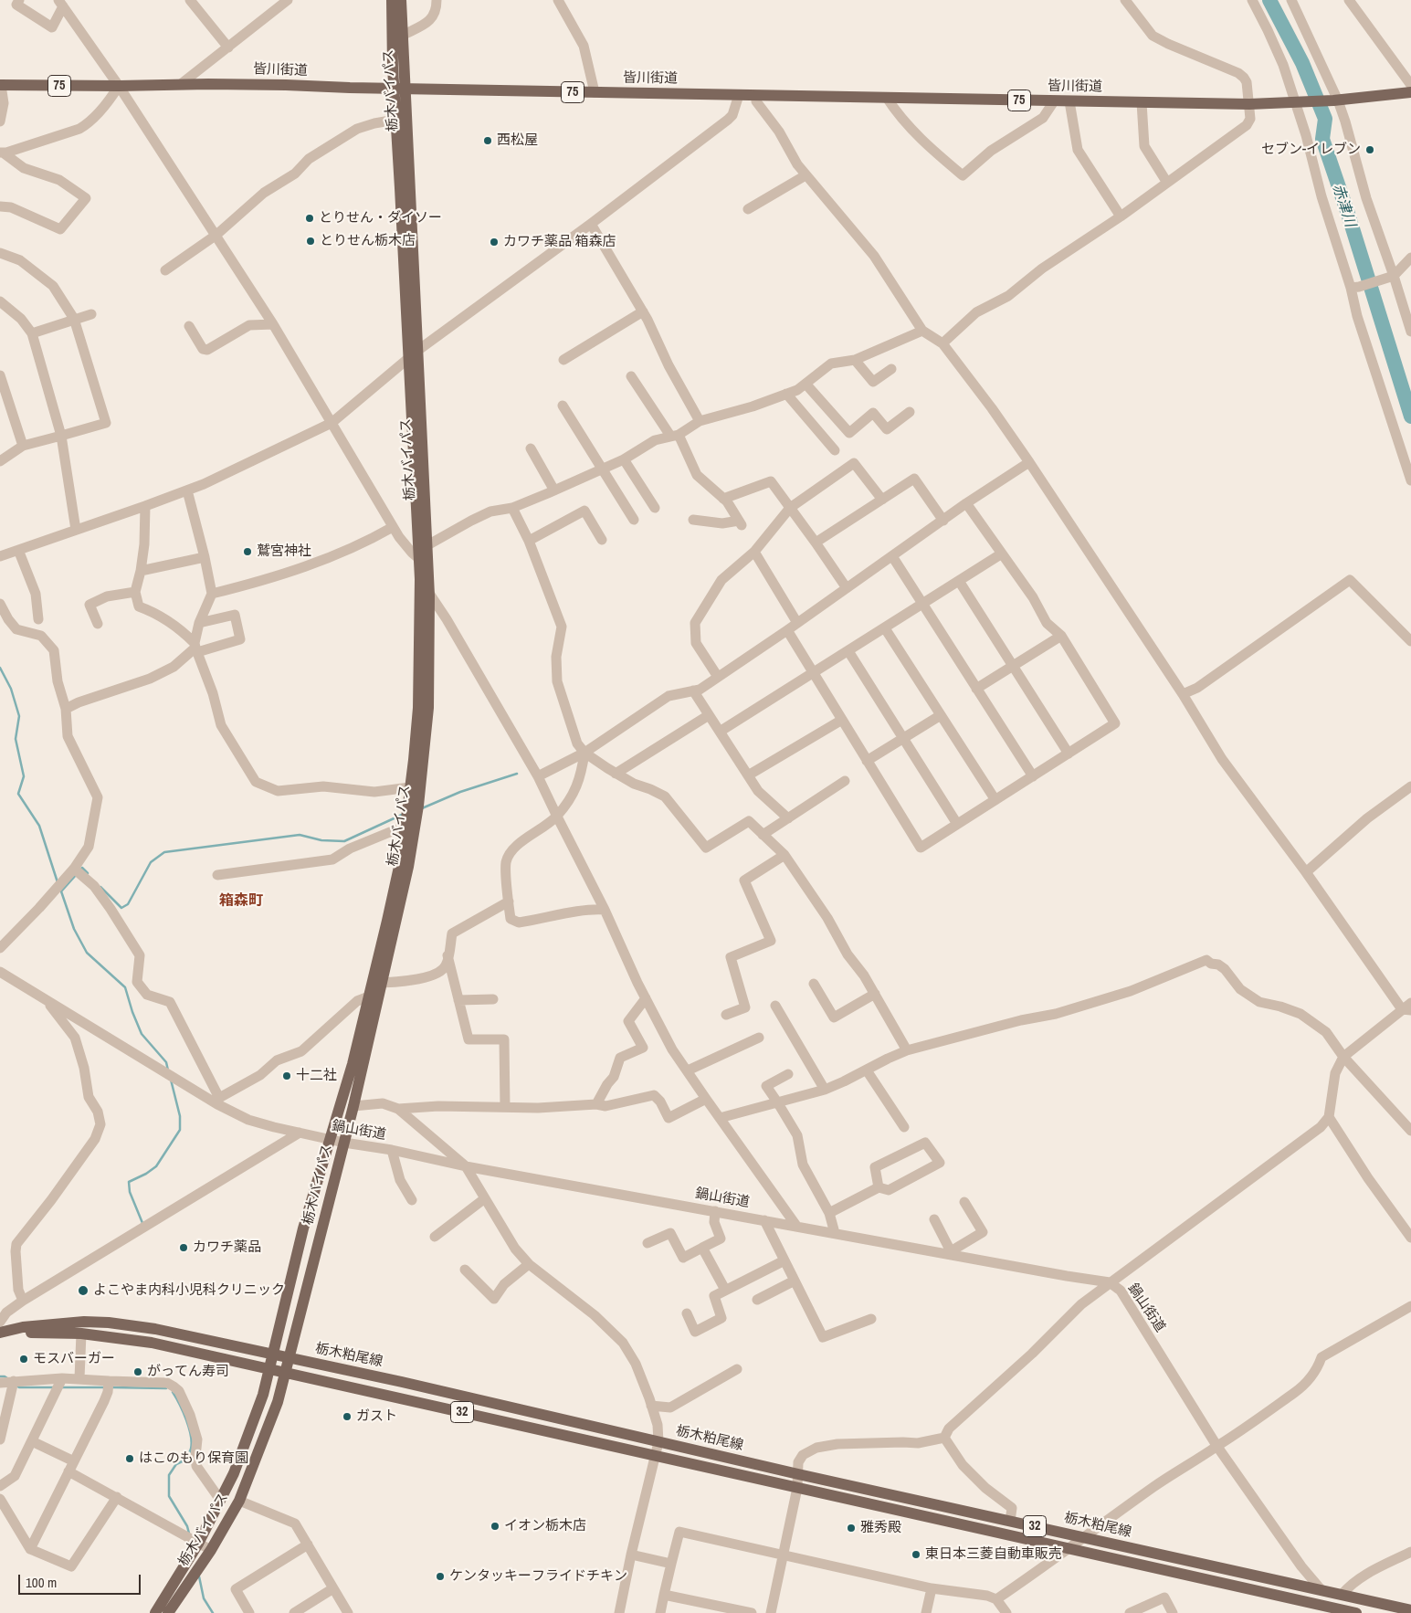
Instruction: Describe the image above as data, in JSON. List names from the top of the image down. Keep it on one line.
{"streets":{"main road":["皆川街道","75","栃木バイパス","栃木粕尾線","32"],"street":["鍋山街道"]},"crossings":[["皆川街道","75"],["皆川街道","栃木バイパス"],["栃木バイパス","鍋山街道"],["栃木バイパス","栃木粕尾線"],["鍋山街道","栃木粕尾線"]],"districts":["箱森町"],"water":["赤津川"],"places":["西松屋","セブン-イレブン","とりせん・ダイソー","とりせん栃木店","カワチ薬品 箱森店","鷲宮神社","十二社","カワチ薬品","よこやま内科小児科クリニック","モスバーガー","がってん寿司","ガスト","はこのもり保育園","イオン栃木店","雅秀殿","東日本三菱自動車販売","ケンタッキーフライドチキン"],"scale_bar":"100 m"}
